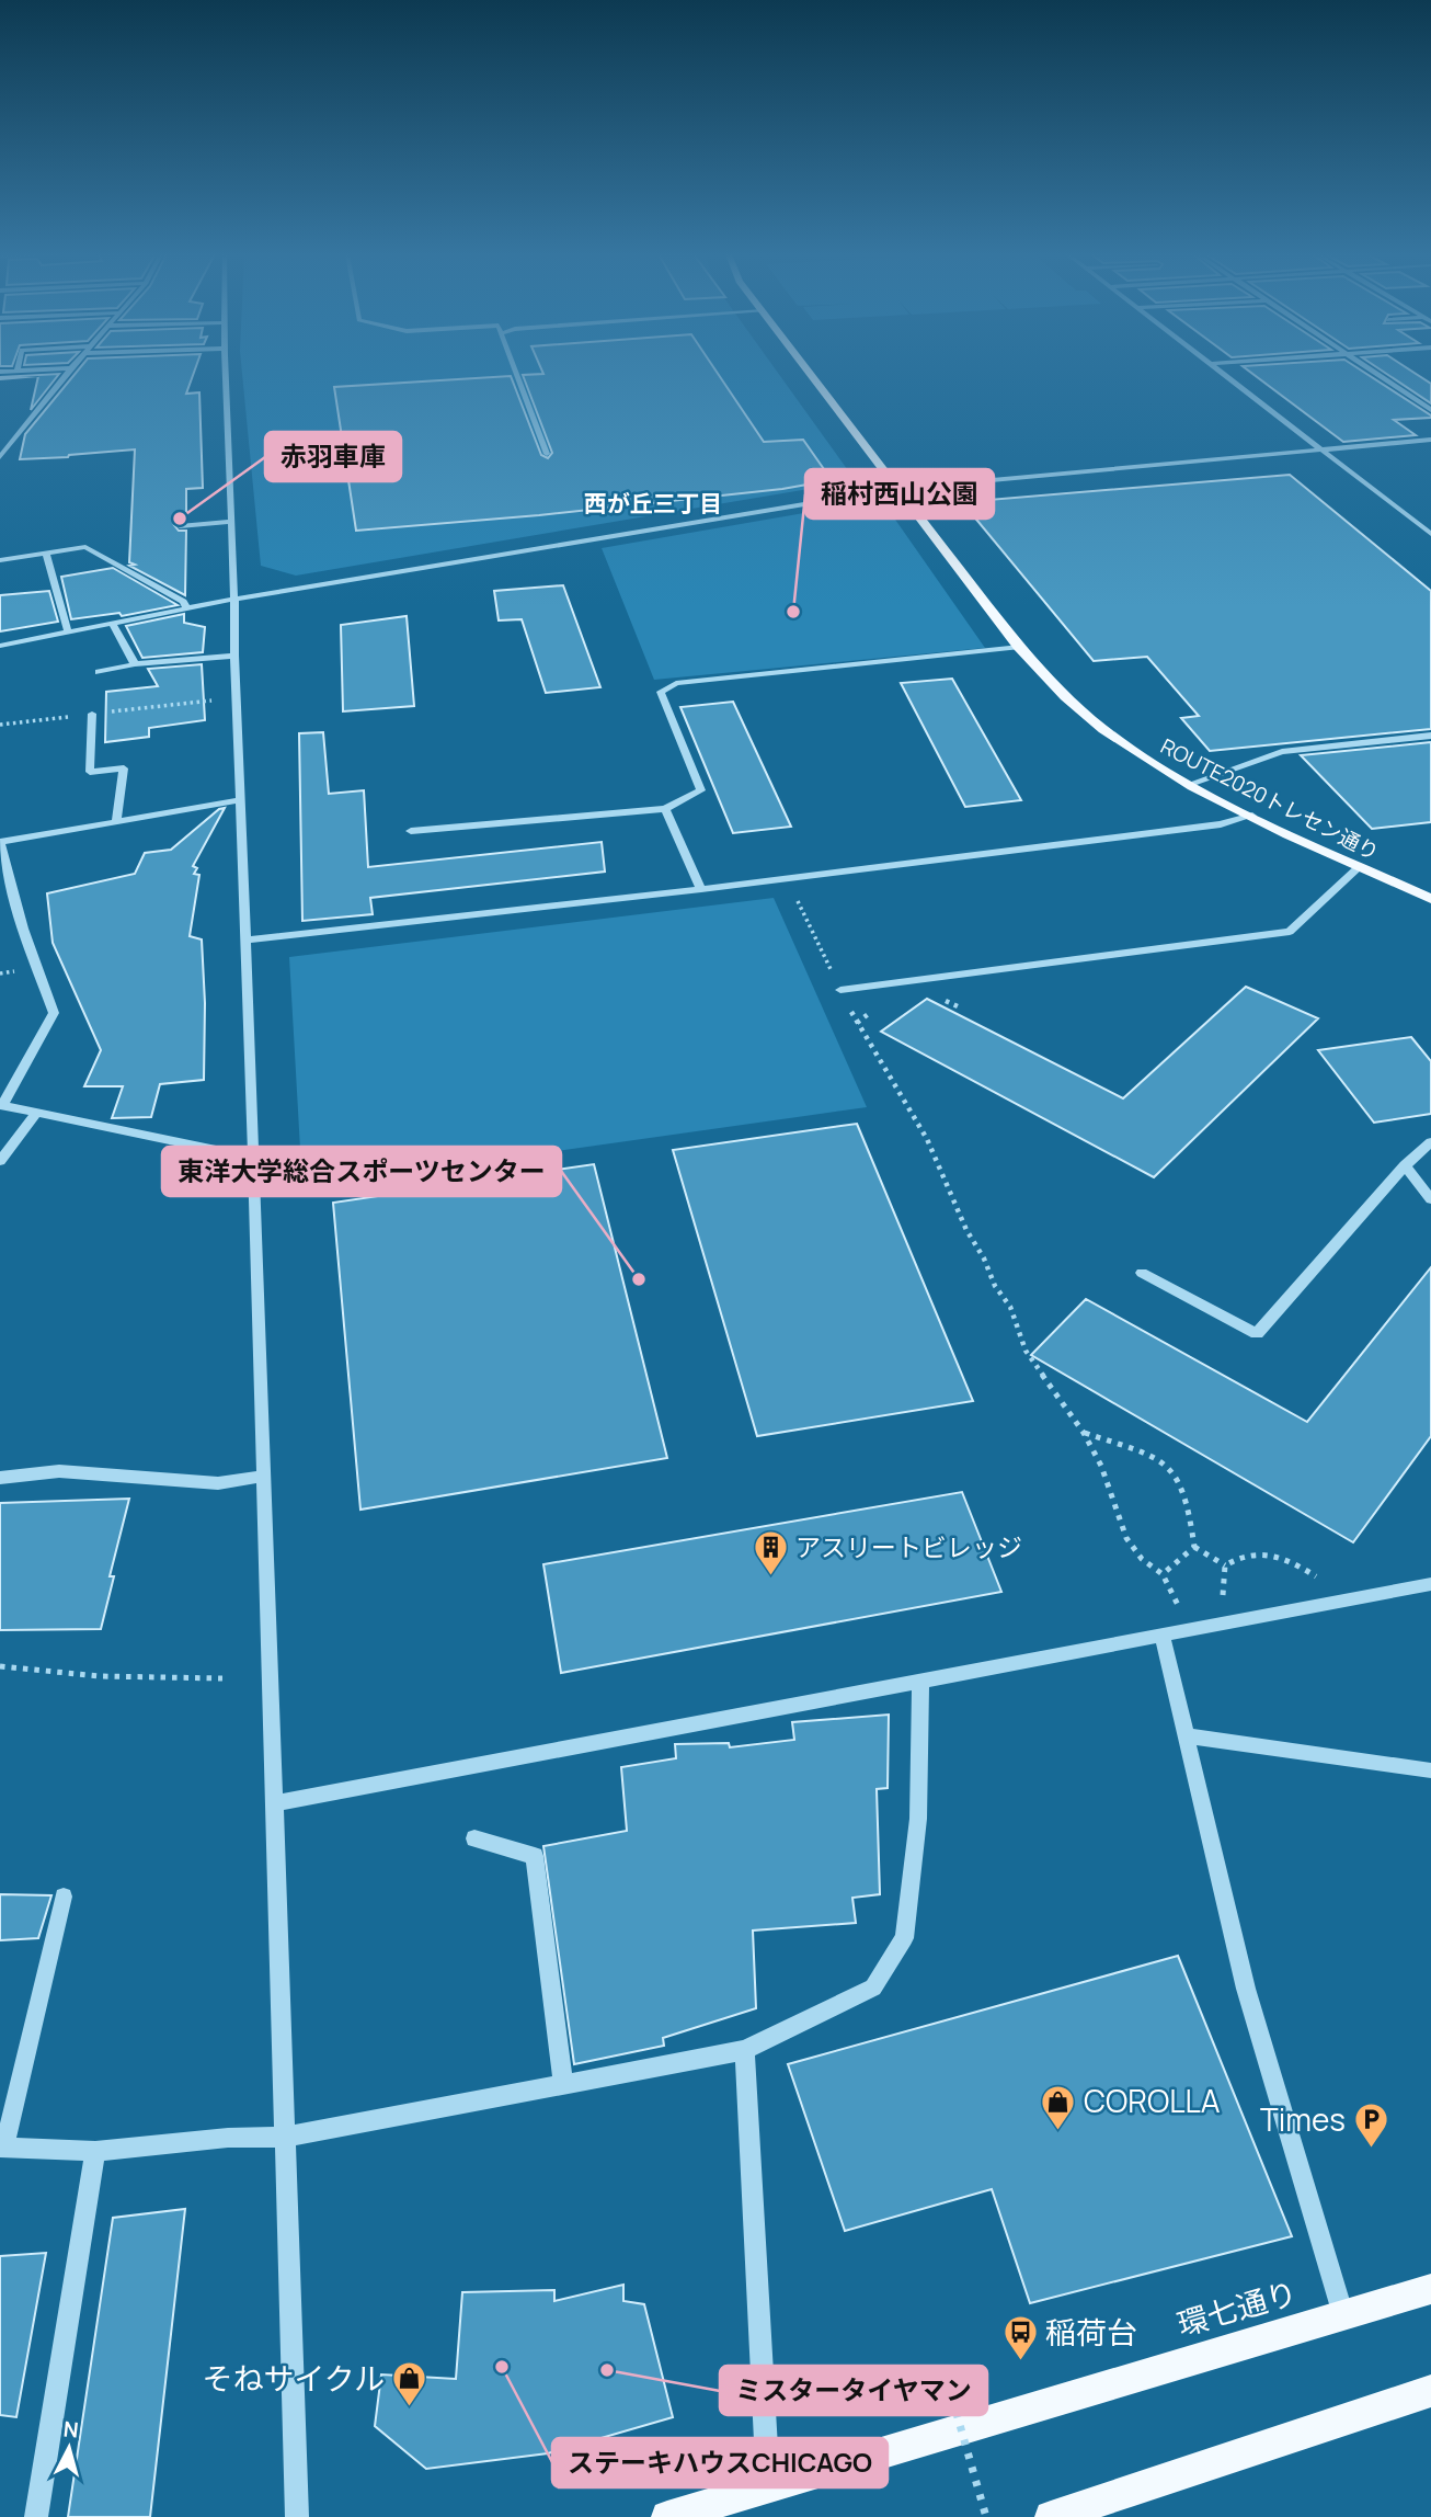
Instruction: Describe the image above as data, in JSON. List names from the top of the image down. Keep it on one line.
{"streets":{"main road":["ROUTE2020トレセン通り","環七通り"]},"districts":["西が丘三丁目"],"places":{"other":["赤羽車庫","稲村西山公園","東洋大学総合スポーツセンター","ステーキハウスCHICAGO","ミスタータイヤマン"],"building":["アスリートビレッジ"],"shop":["COROLLA","そねサイクル"],"parking":["Times"],"bus stop":["稲荷台"]},"north":"top"}
